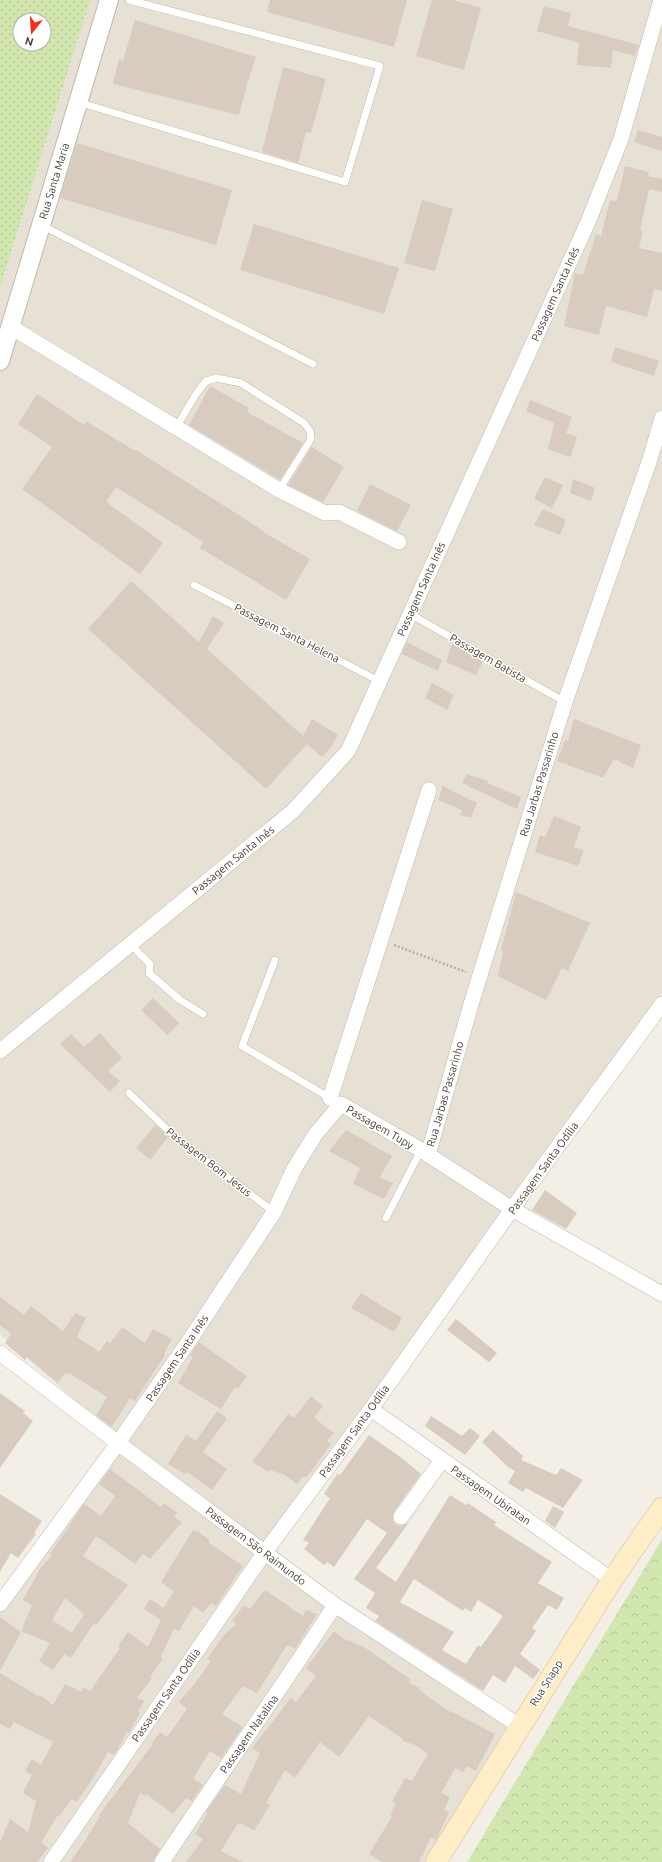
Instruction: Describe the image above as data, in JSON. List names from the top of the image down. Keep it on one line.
{"streets":{"main road":["Rua Snapp"],"street":["Rua Santa Maria","Passagem Santa Inês","Rua Jarbas Passarinho","Passagem Tupy","Passagem Santa Odília","Passagem Ubiratan","Passagem São Raimundo","Passagem Natalina"],"lane":["Passagem Santa Helena","Passagem Batista","Passagem Bom Jesus"]},"crossings":[["Passagem Santa Inês","Passagem Santa Helena"],["Passagem Santa Inês","Passagem Batista"],["Passagem Santa Inês","Passagem Tupy"],["Passagem Santa Inês","Passagem Bom Jesus"],["Passagem Santa Inês","Passagem São Raimundo"],["Passagem Batista","Rua Jarbas Passarinho"],["Rua Jarbas Passarinho","Passagem Tupy"],["Passagem Tupy","Passagem Santa Odília"],["Passagem Santa Odília","Passagem Ubiratan"],["Passagem Santa Odília","Passagem São Raimundo"],["Passagem Ubiratan","Rua Snapp"],["Passagem São Raimundo","Rua Snapp"],["Passagem São Raimundo","Passagem Natalina"]],"north":"bottom"}
